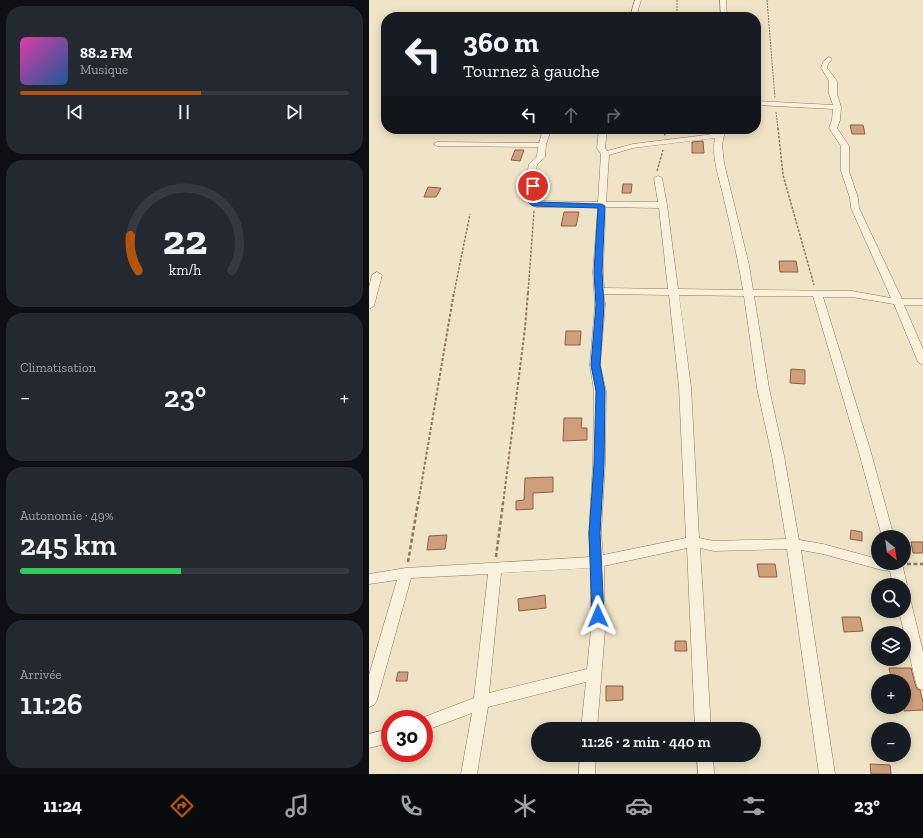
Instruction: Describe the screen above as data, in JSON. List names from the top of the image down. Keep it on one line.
{"north":"bottom right","page":{"turn":["360 m","Tournez à gauche"],"song":["88.2 FM","Musique"],"tile":["Climatisation",["Autonomie · 49%","245 km"],["Arrivée","11:26"]],"heat":["−","23°","+"],"map_buttons":["+","−"],"limit":"30","trip":"11:26 · 2 min · 440 m","tabs":["11:24","23°"],"gauge":["22","km/h"]}}
